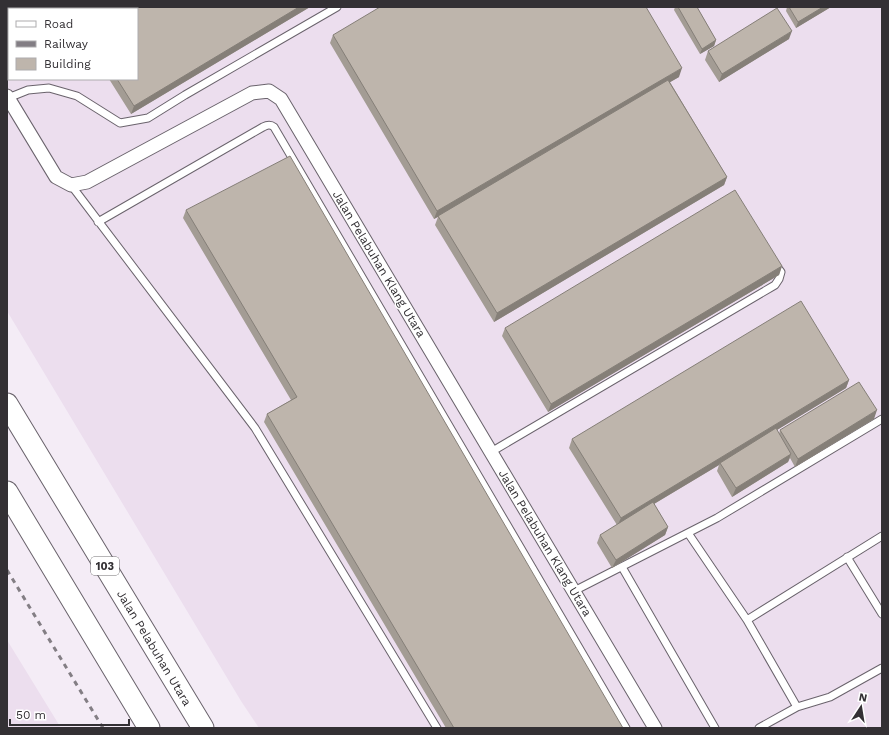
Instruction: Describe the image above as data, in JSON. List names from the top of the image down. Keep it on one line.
{"streets":{"main road":["103","Jalan Pelabuhan Utara"],"street":["Jalan Pelabuhan Klang Utara"]},"legend":["Road","Railway","Building"],"scale_bar":"50 m","north":"top"}
